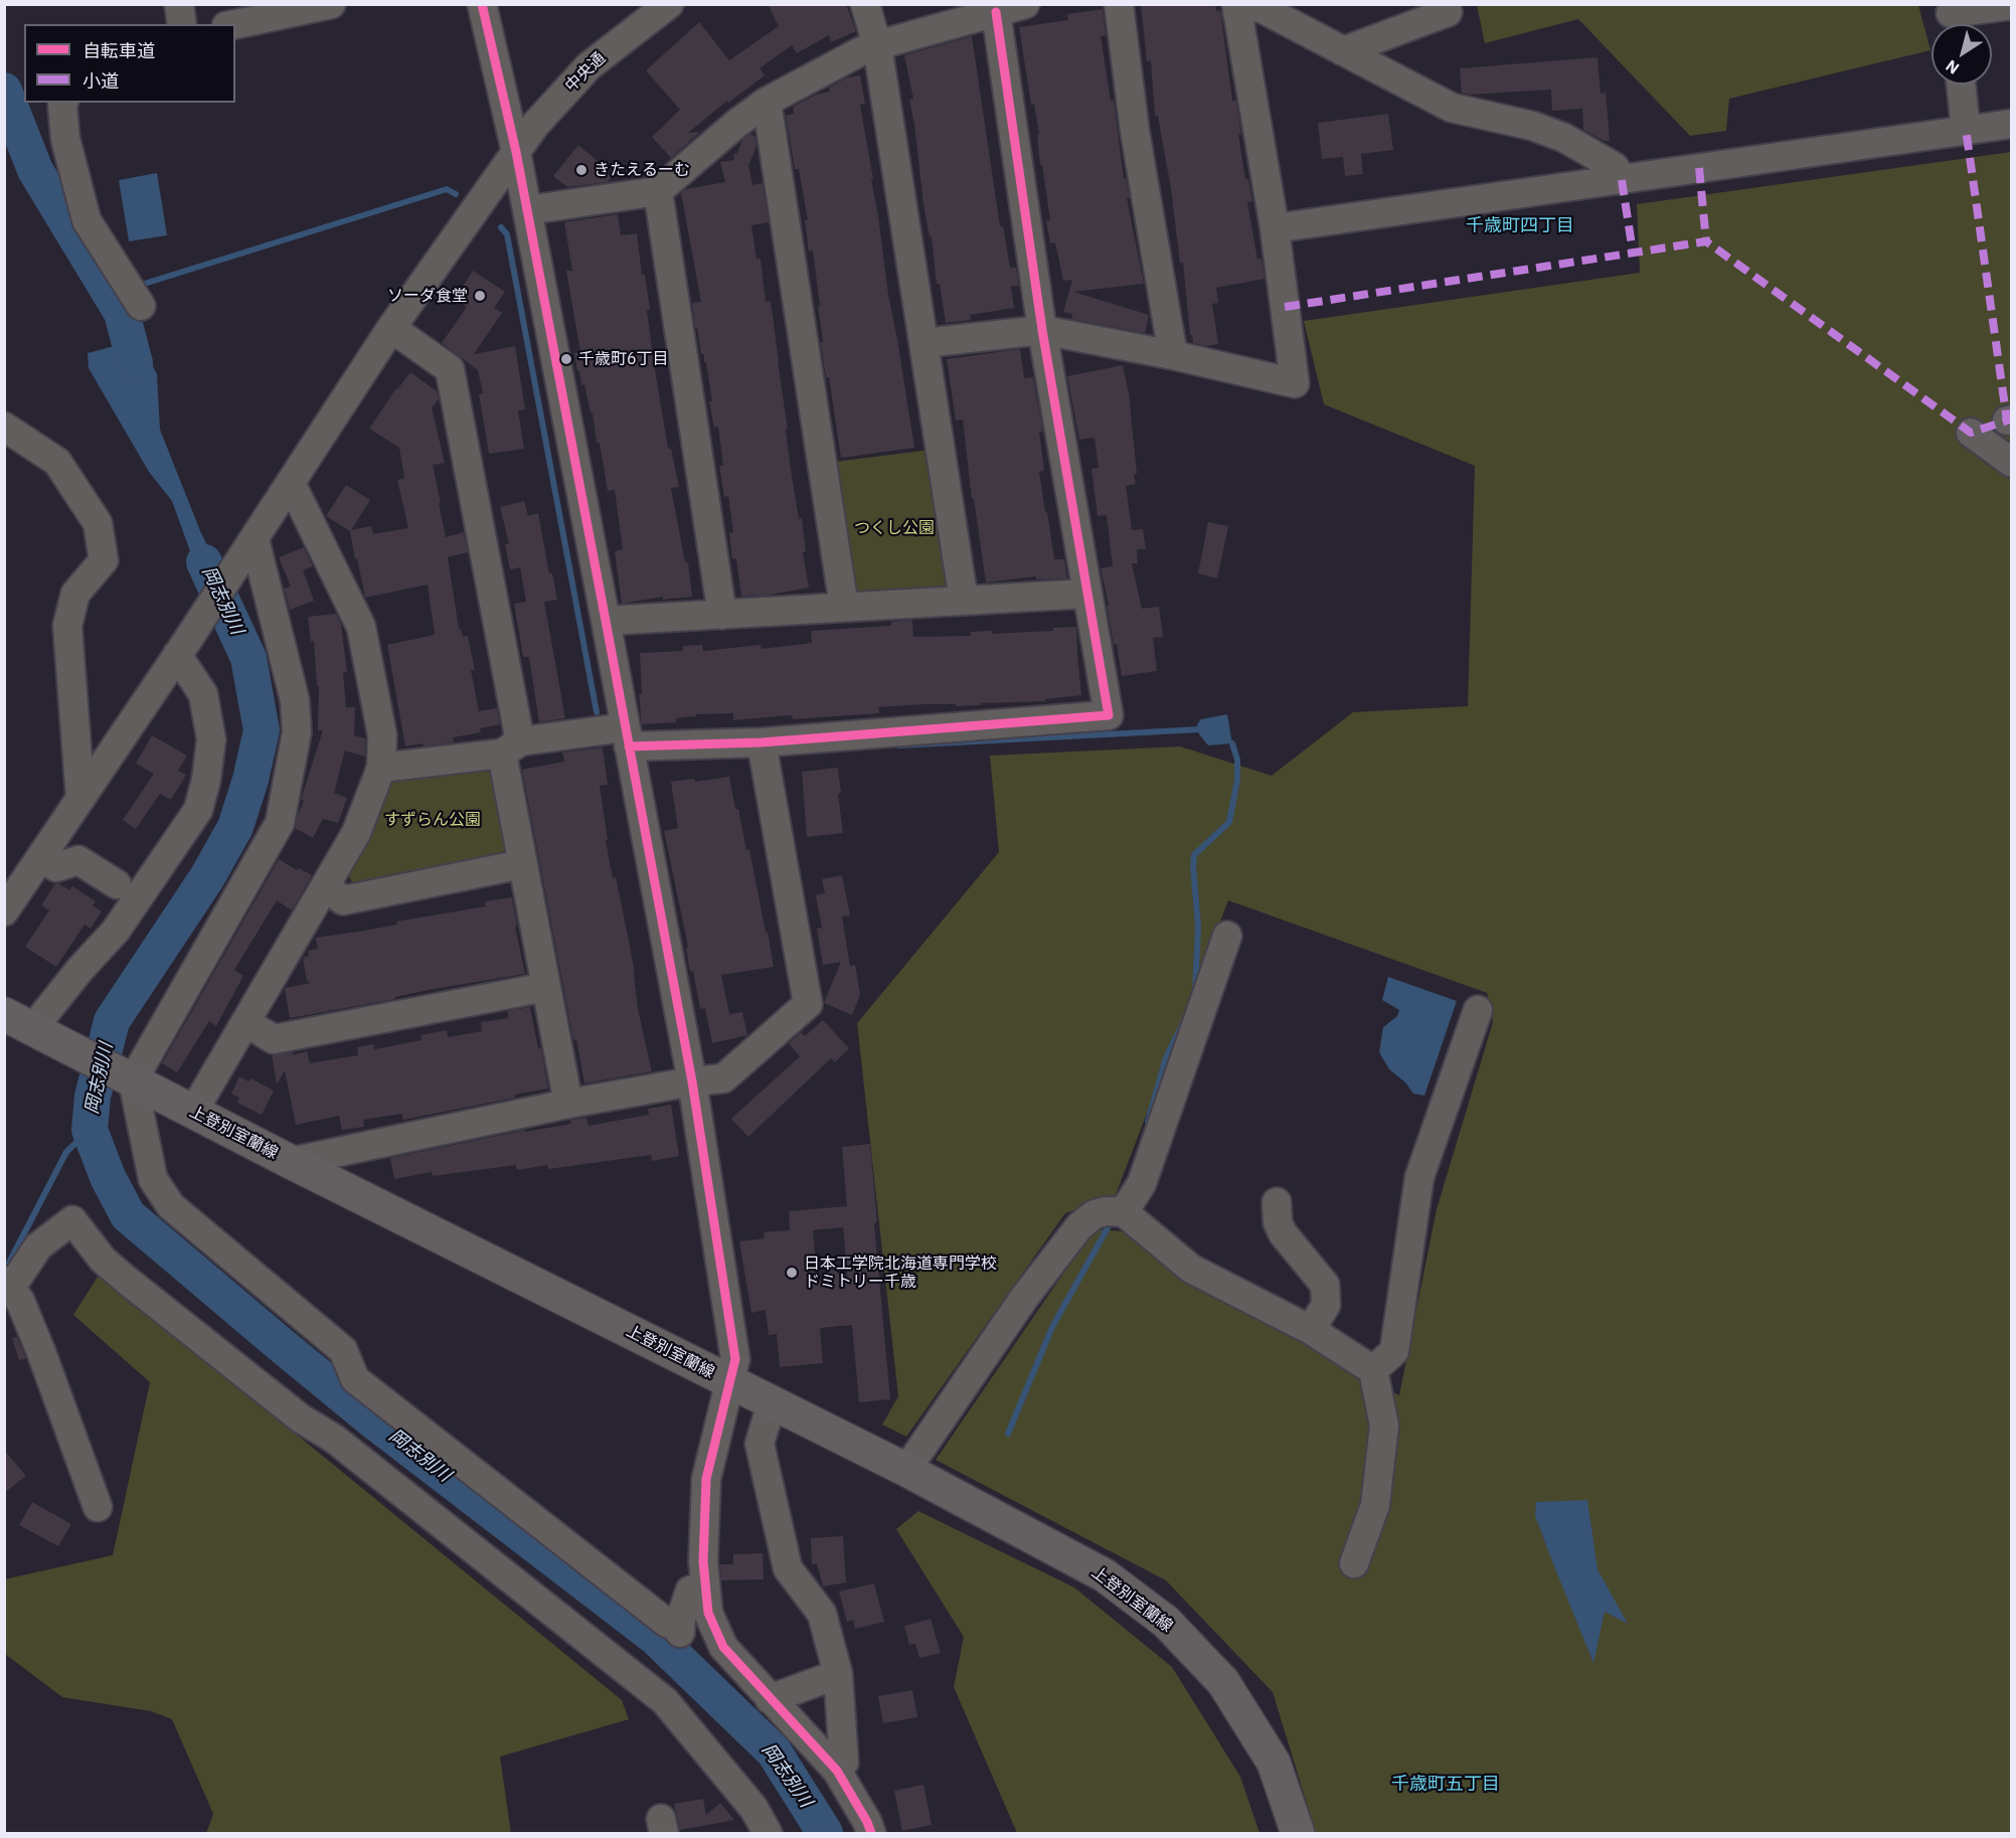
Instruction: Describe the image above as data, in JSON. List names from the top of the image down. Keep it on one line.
{"streets":{"main road":["上登別室蘭線"],"street":["中央通"]},"districts":["千歳町四丁目","千歳町五丁目"],"water":["岡志別川"],"parks":["つくし公園","すずらん公園"],"places":["きたえるーむ","ソーダ食堂","千歳町6丁目","日本工学院北海道専門学校 ドミトリー千歳"],"legend":["自転車道","小道"],"north":"bottom left"}
